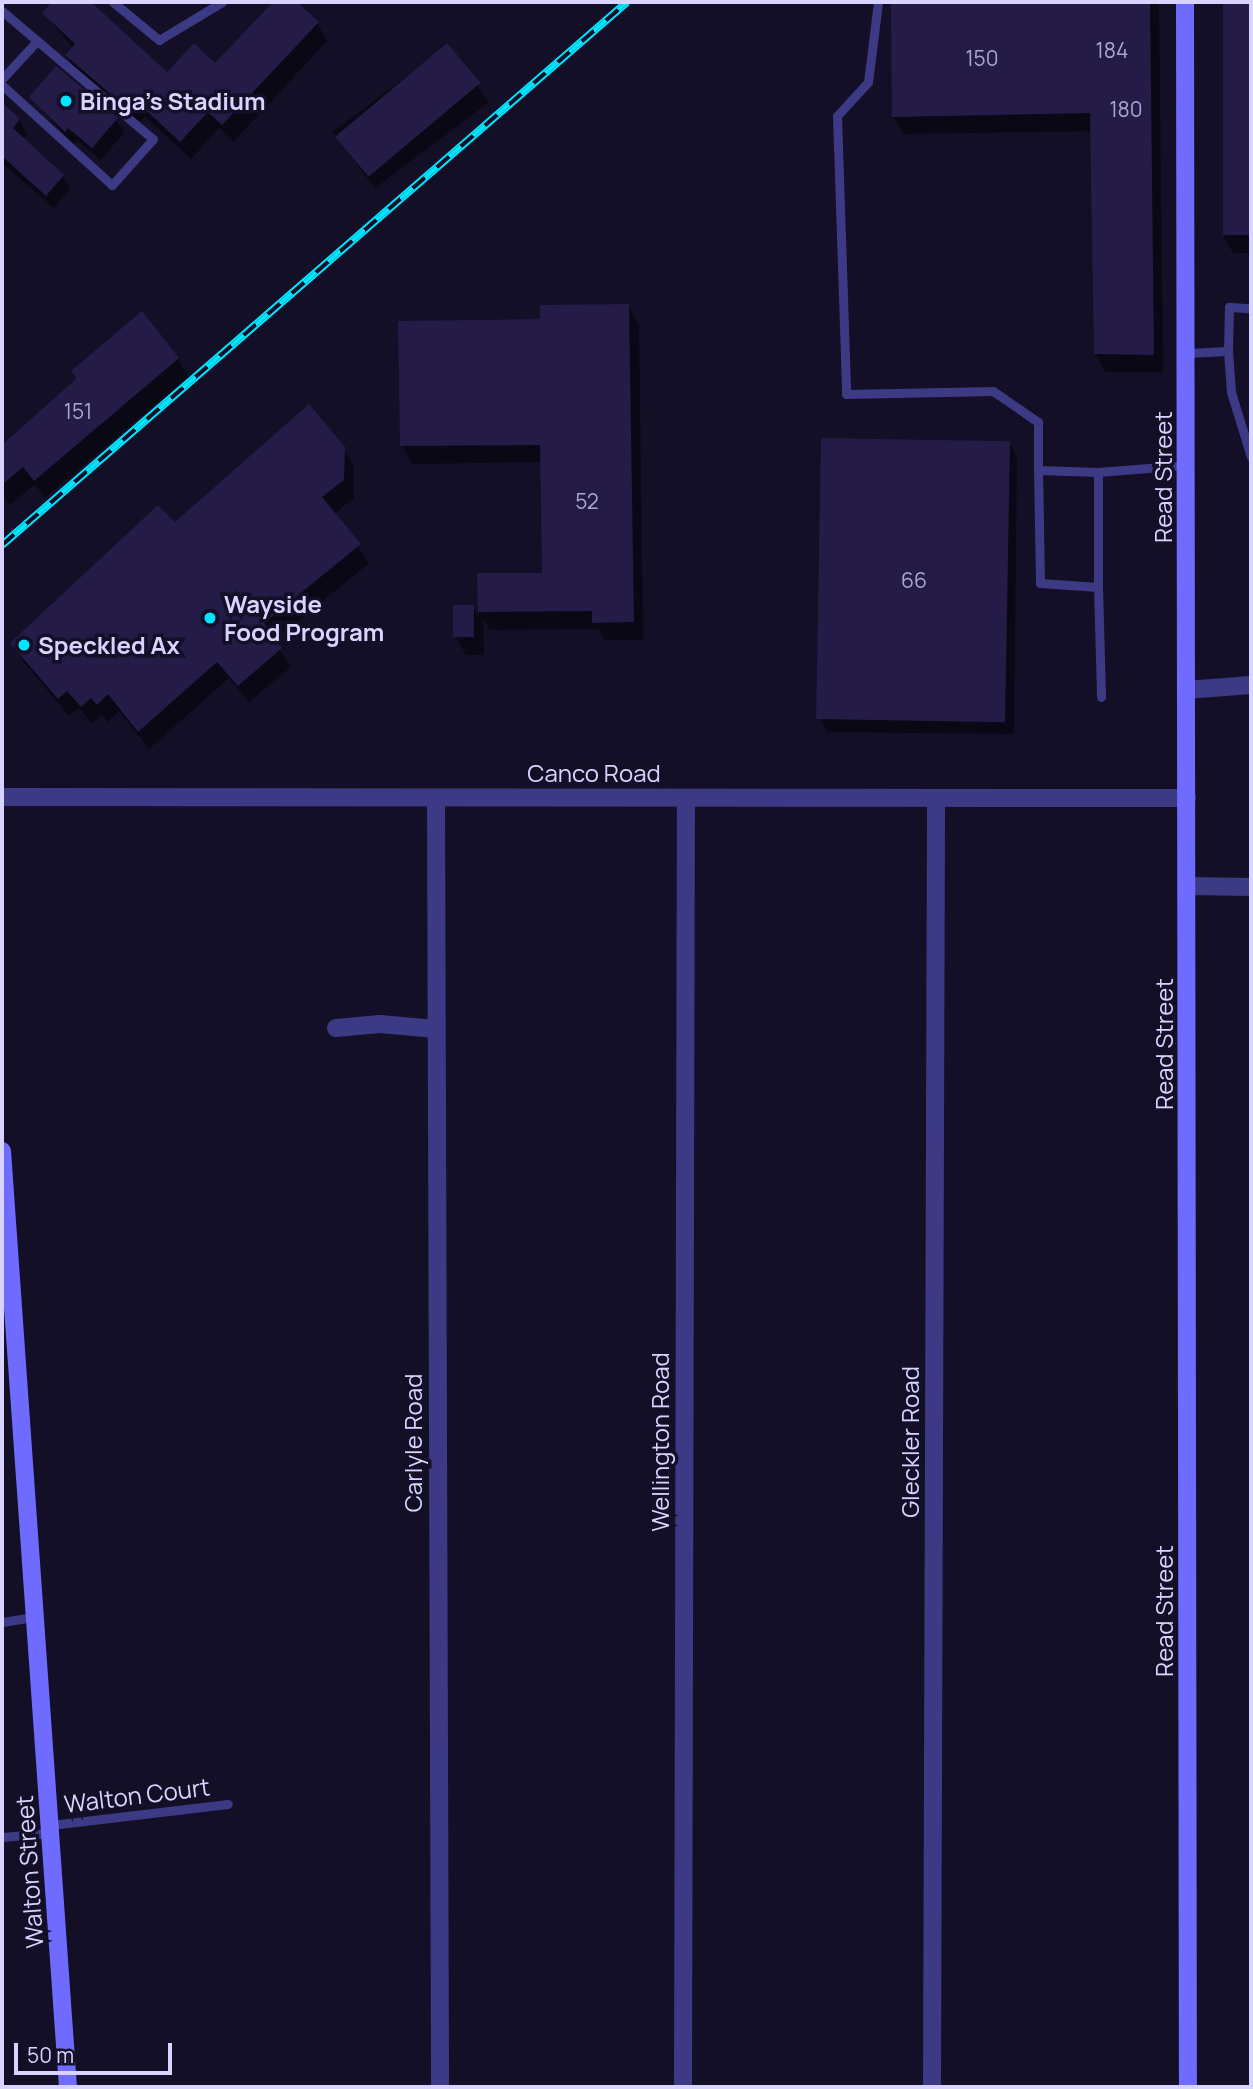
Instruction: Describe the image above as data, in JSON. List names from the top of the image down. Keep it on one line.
{"streets":{"street":["Read Street","Canco Road","Wellington Road","Gleckler Road","Carlyle Road","Walton Street"],"lane":["Walton Court"]},"crossings":[["Read Street","Canco Road"],["Canco Road","Wellington Road"],["Canco Road","Gleckler Road"],["Canco Road","Carlyle Road"],["Walton Court","Walton Street"]],"places":["Binga’s Stadium","Wayside Food Program","Speckled Ax"],"house_numbers":["184","150","180","151","52","66"],"scale_bar":"50 m"}
